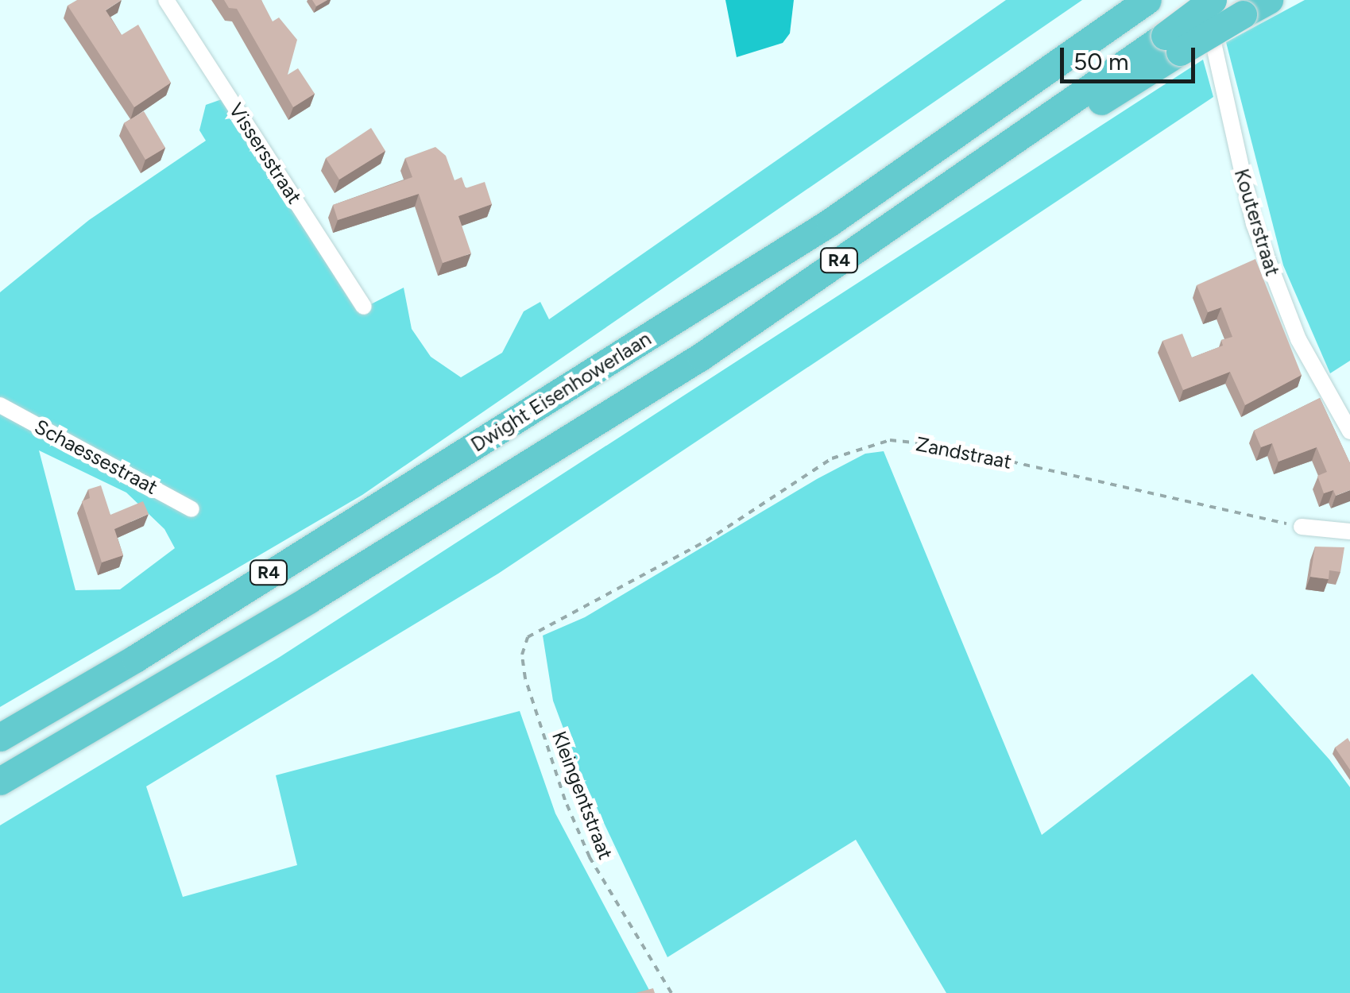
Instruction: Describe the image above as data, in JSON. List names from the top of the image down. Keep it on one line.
{"streets":{"highway":["R4","Dwight Eisenhowerlaan"],"street":["Vissersstraat","Kouterstraat","Schaessestraat"],"path":["Zandstraat","Kleingentstraat"]},"crossings":[["R4","Dwight Eisenhowerlaan"],["Zandstraat","Kleingentstraat"]],"scale_bar":"50 m"}
